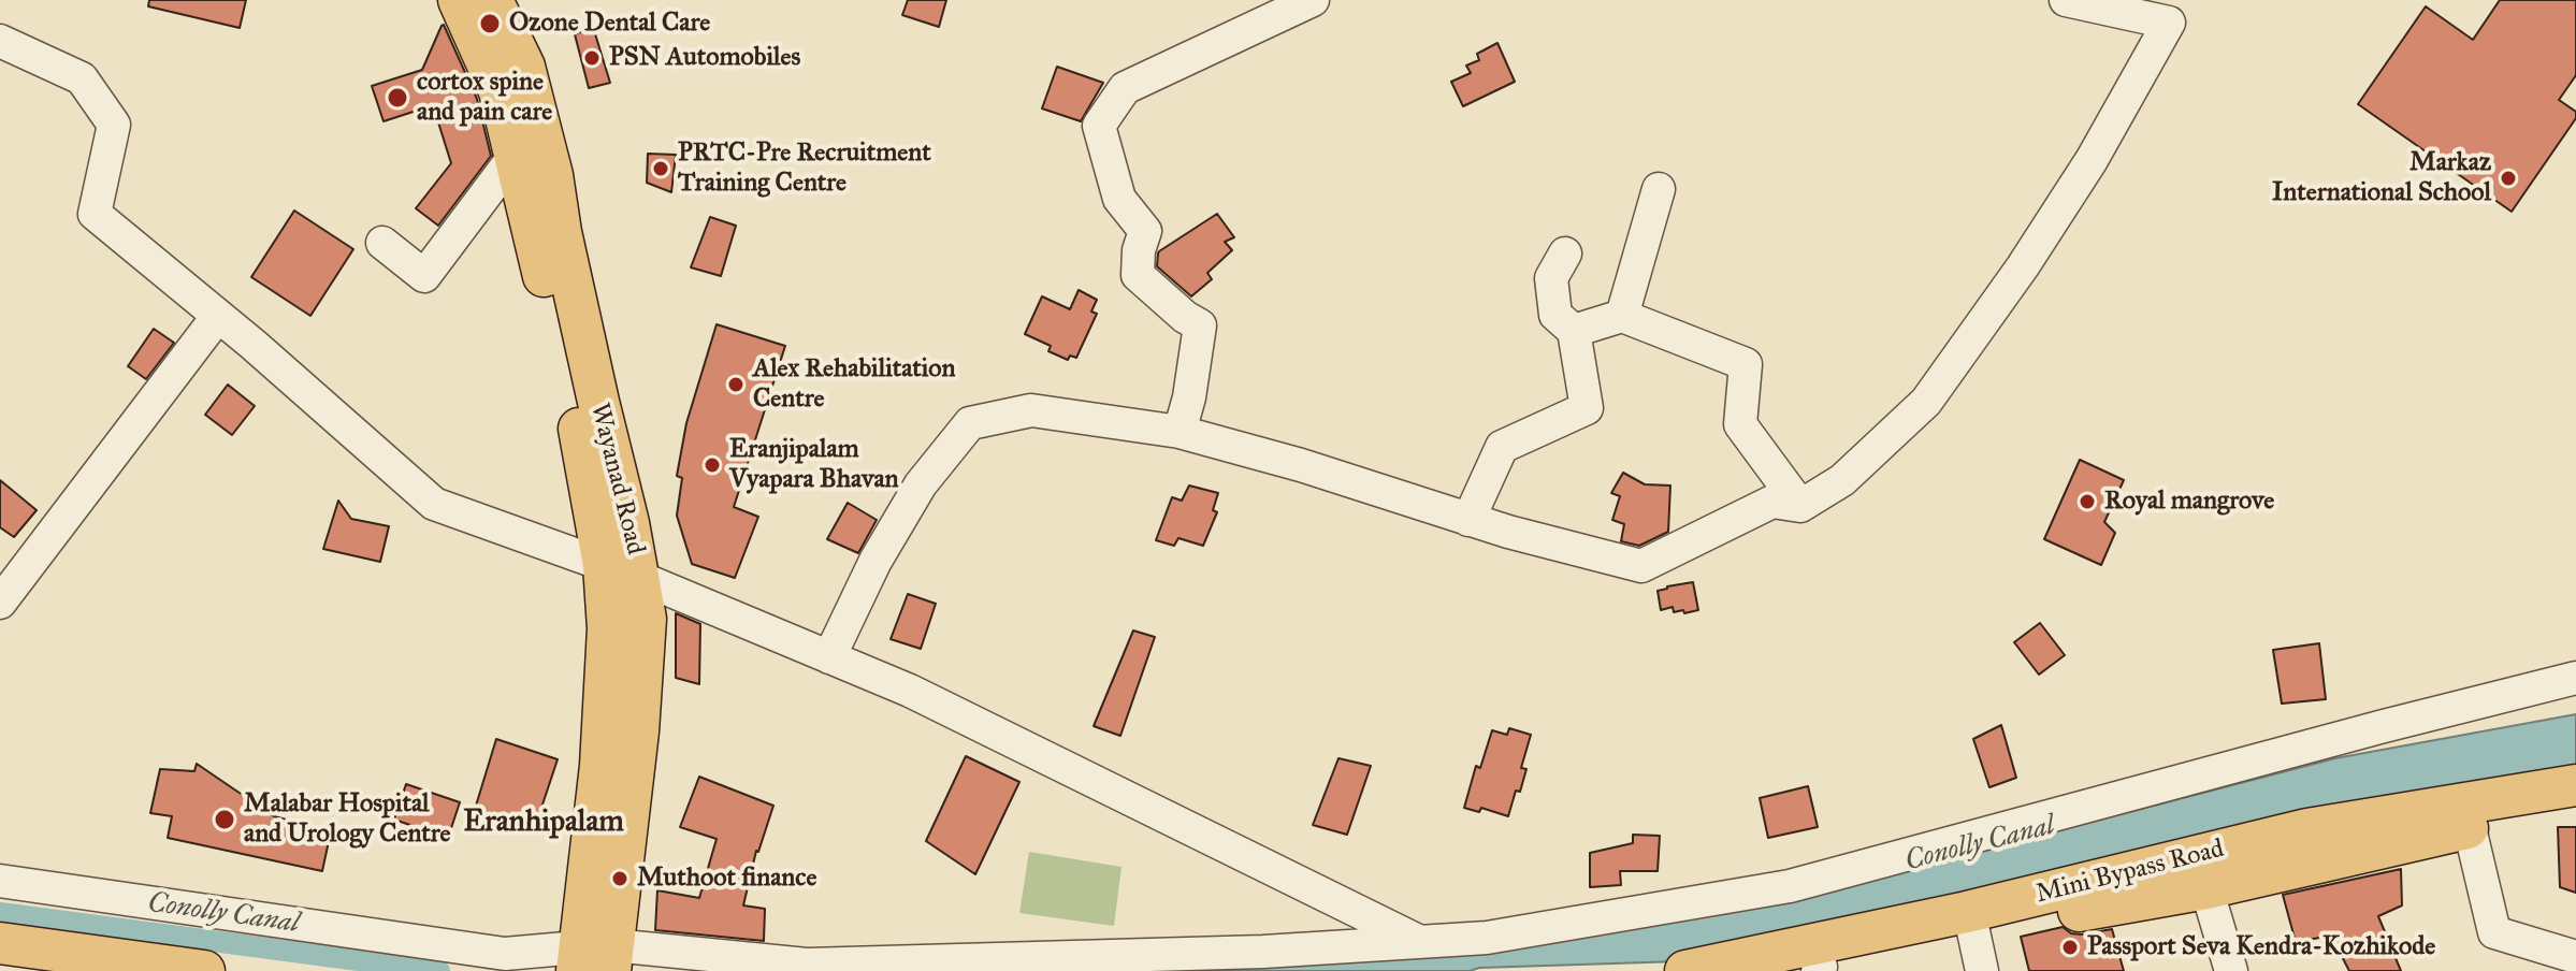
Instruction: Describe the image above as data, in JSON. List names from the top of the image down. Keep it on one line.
{"streets":{"main road":["Wayanad Road","Mini Bypass Road"]},"districts":["Eranhipalam"],"water":["Conolly Canal"],"places":["Ozone Dental Care","PSN Automobiles","cortox spine and pain care","PRTC-Pre Recruitment Training Centre","Markaz International School","Alex Rehabilitation Centre","Eranjipalam Vyapara Bhavan","Royal mangrove","Malabar Hospital and Urology Centre","Muthoot finance","Passport Seva Kendra-Kozhikode"]}
